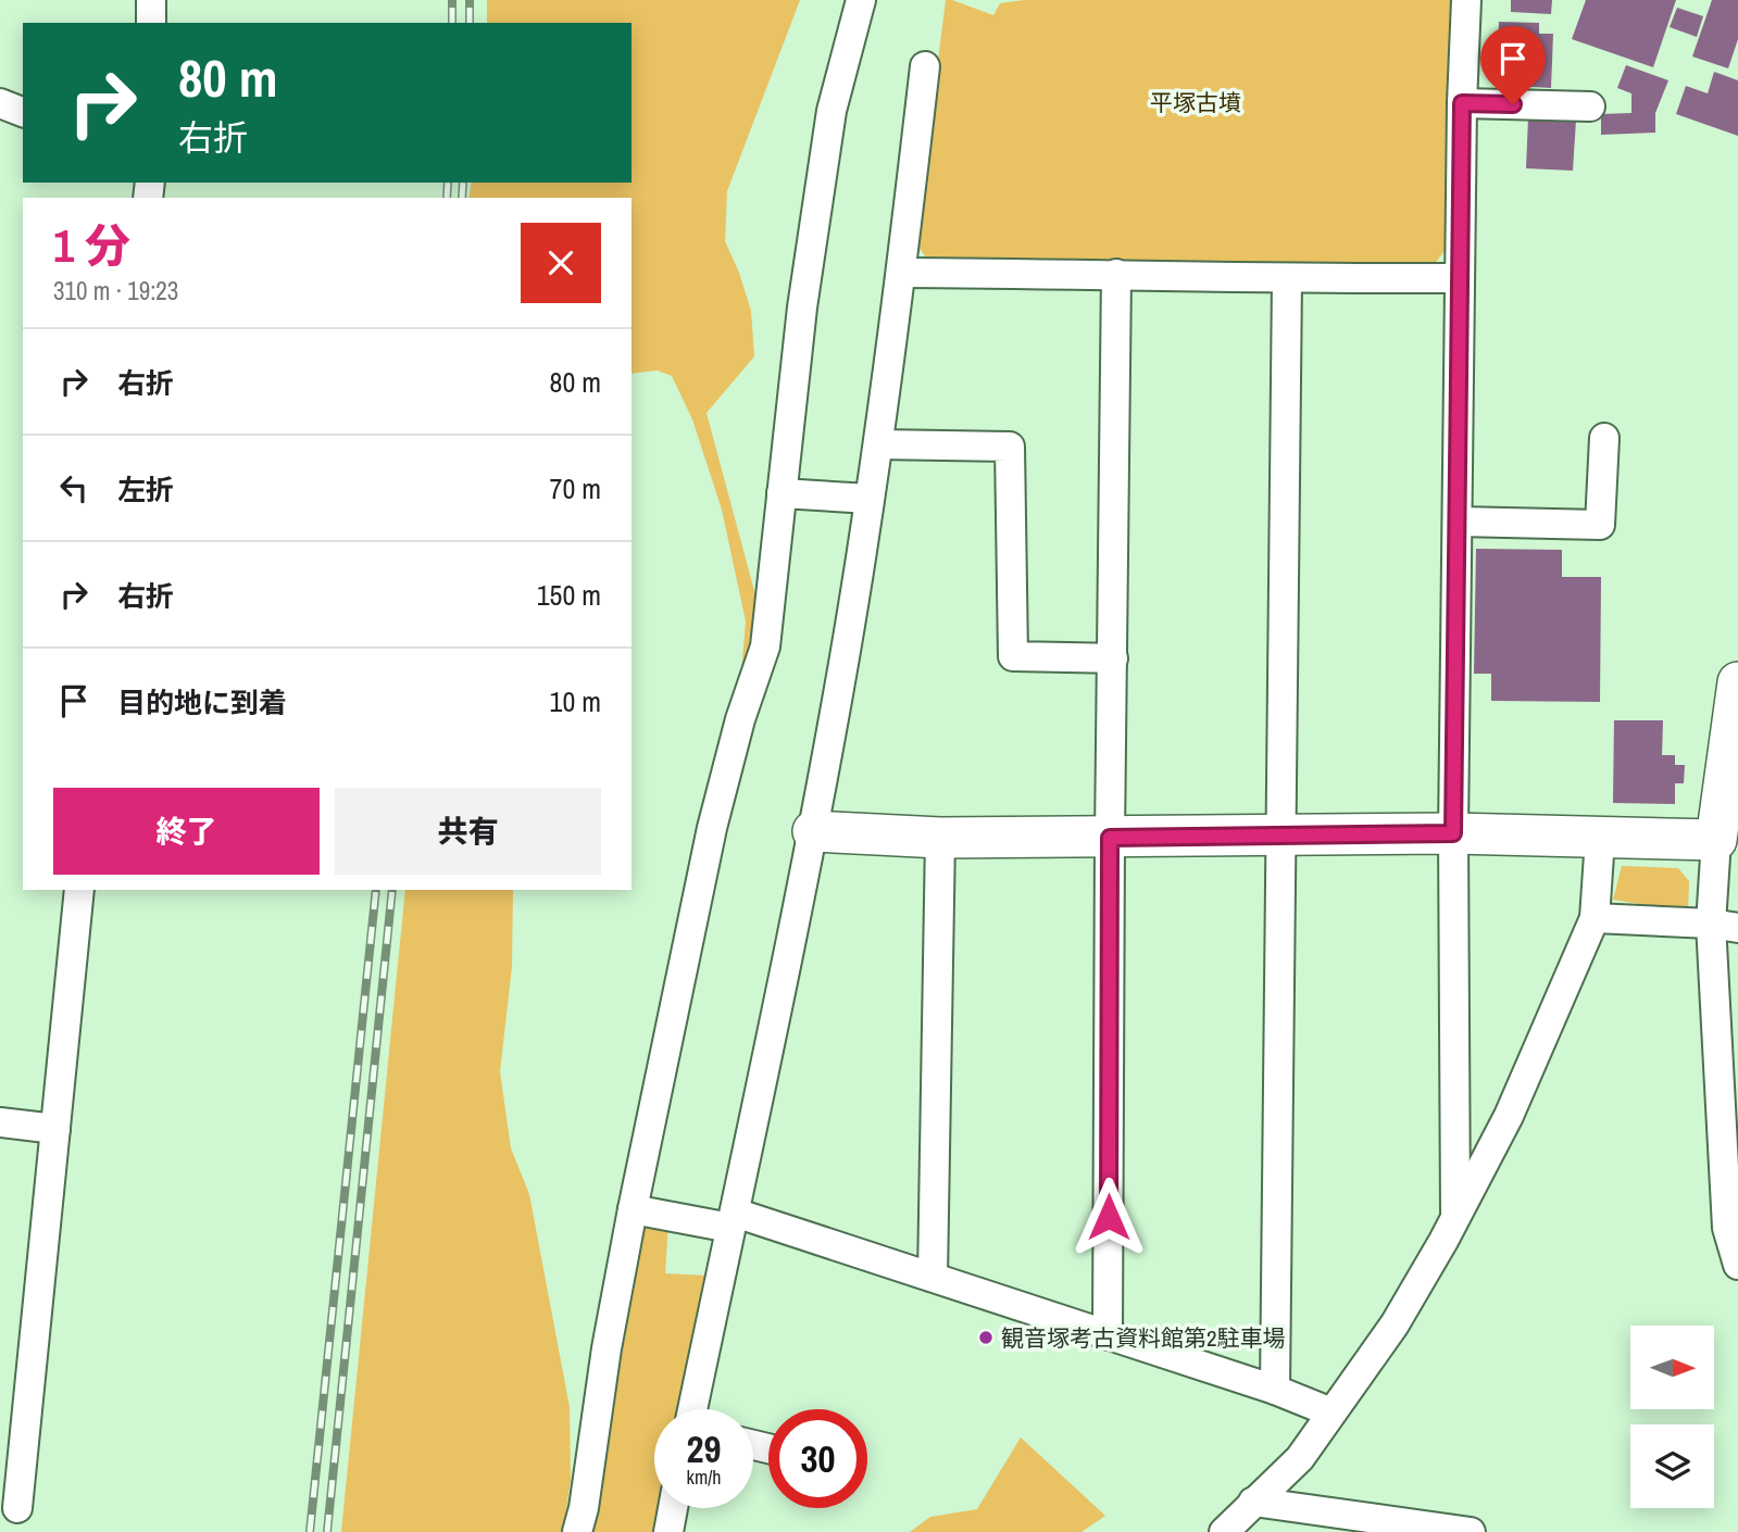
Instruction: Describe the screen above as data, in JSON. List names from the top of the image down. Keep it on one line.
{"parks":["平塚古墳"],"places":["観音塚考古資料館第2駐車場"],"north":"right","page":{"turn":["80 m","右折"],"heading":["1 分","310 m · 19:23"],"list":[{"name":"右折","value":"80 m"},{"name":"左折","value":"70 m"},{"name":"右折","value":"150 m"},{"name":"目的地に到着","value":"10 m"}],"buttons":["終了","共有"],"speed":"29 km/h","limit":"30"}}
